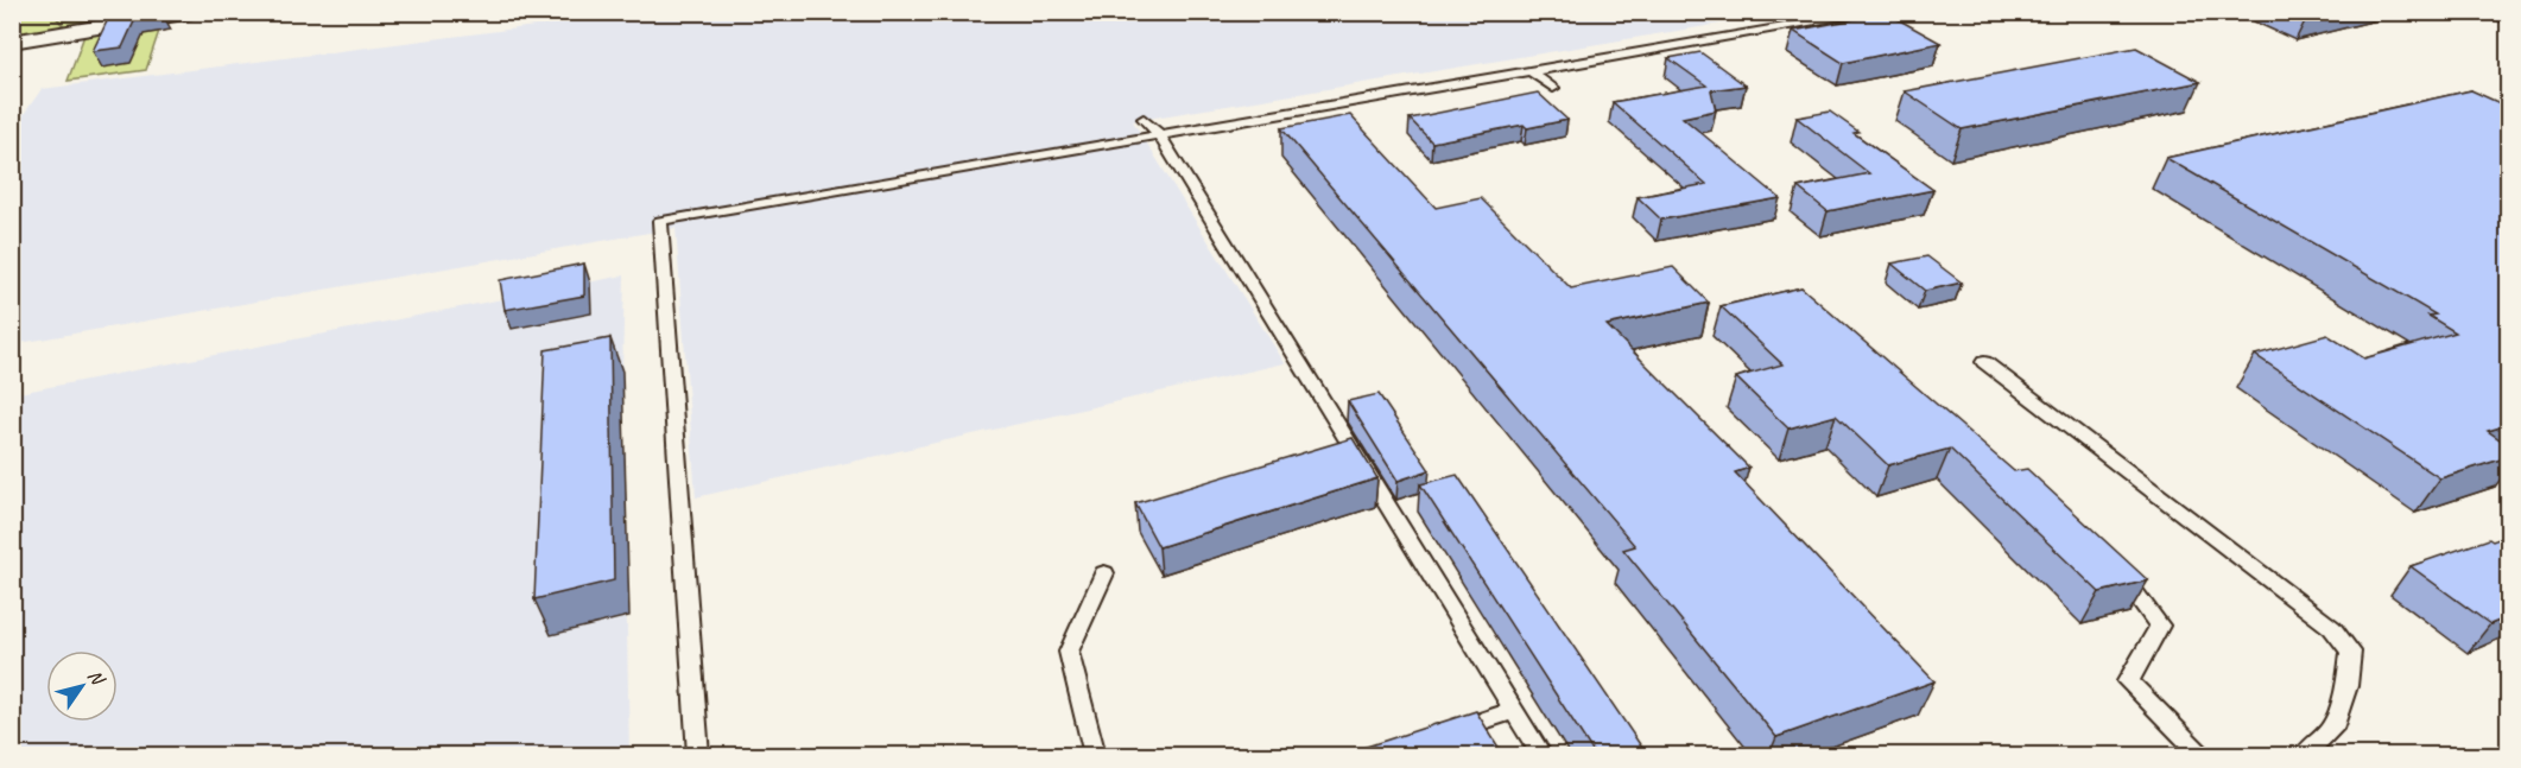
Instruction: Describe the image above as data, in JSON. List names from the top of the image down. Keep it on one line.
{"north":"top right"}
